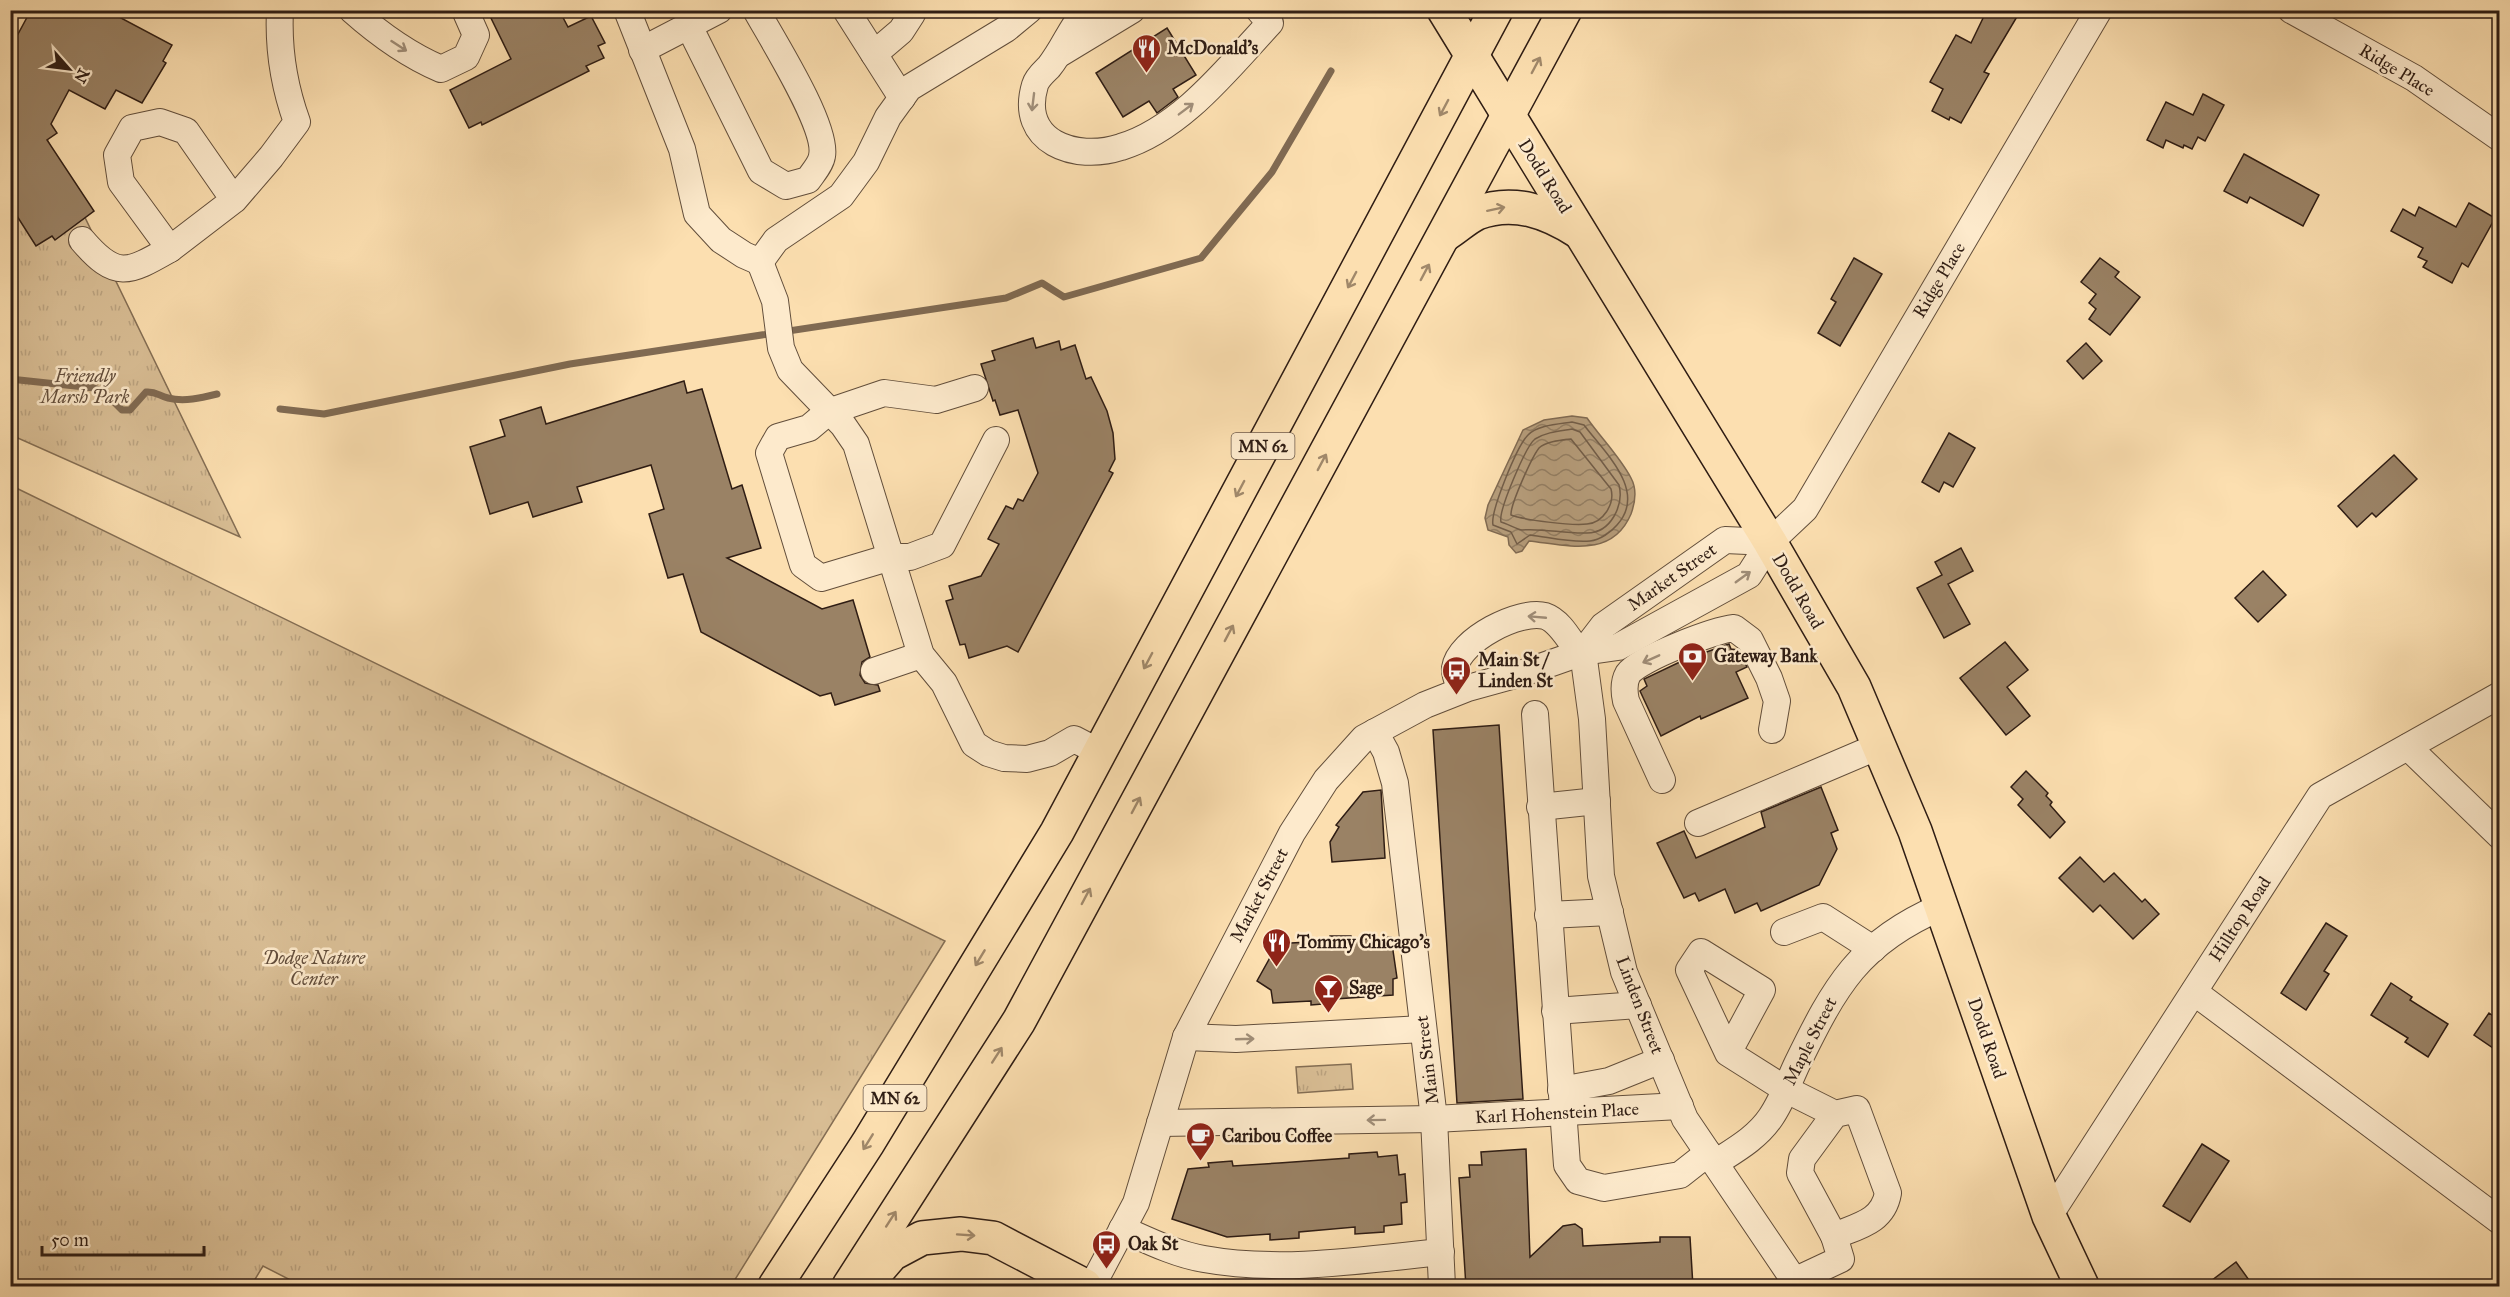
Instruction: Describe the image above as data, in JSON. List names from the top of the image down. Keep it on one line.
{"streets":{"main road":["Dodd Road","MN 62"],"street":["Ridge Place","Market Street","Hilltop Road","Linden Street","Maple Street","Main Street","Karl Hohenstein Place"]},"crossings":[["Ridge Place","Dodd Road"],["Ridge Place","Market Street"],["Dodd Road","MN 62"],["Dodd Road","Market Street"],["Dodd Road","Hilltop Road"],["Dodd Road","Maple Street"],["Market Street","Linden Street"],["Market Street","Main Street"],["Linden Street","Maple Street"],["Linden Street","Karl Hohenstein Place"],["Maple Street","Karl Hohenstein Place"],["Main Street","Karl Hohenstein Place"]],"parks":["Friendly Marsh Park","Dodge Nature Center"],"places":{"restaurant":["McDonald's","Tommy Chicago's"],"bank":["Gateway Bank"],"bus stop":["Main St / Linden St","Oak St"],"bar":["Sage"],"cafe":["Caribou Coffee"]},"scale_bar":"50 m","north":"bottom right"}
